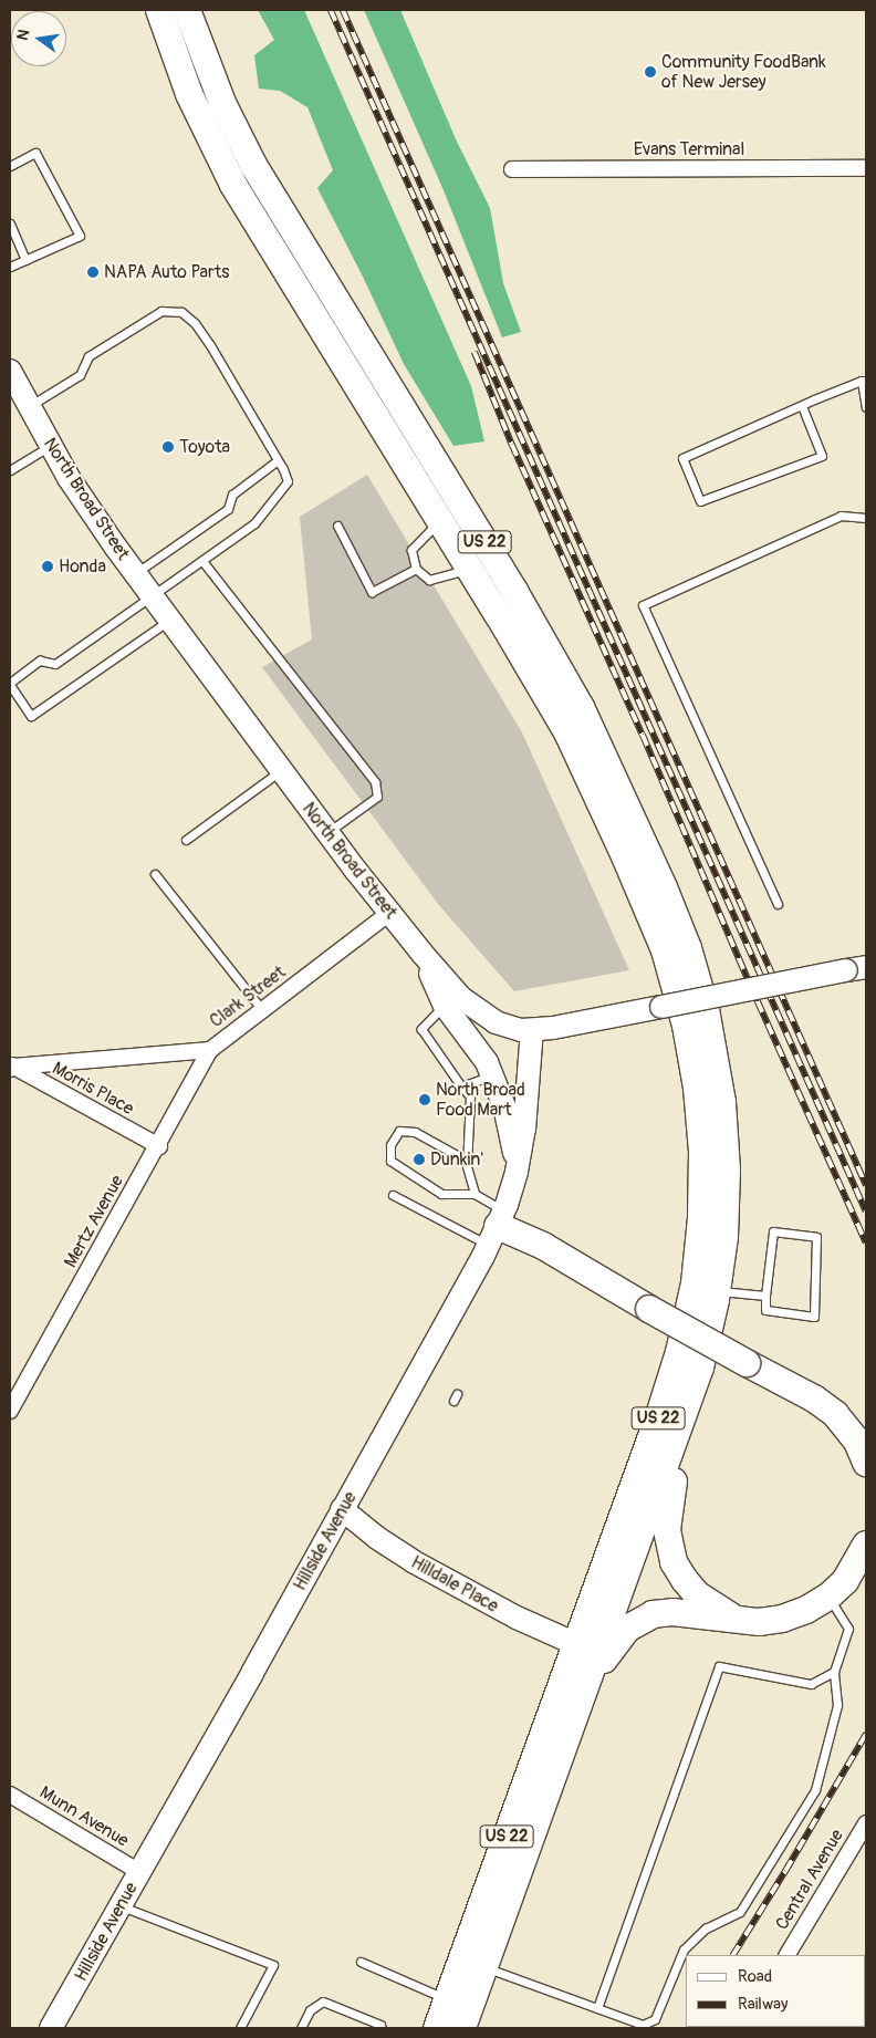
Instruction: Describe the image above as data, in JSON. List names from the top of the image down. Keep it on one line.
{"streets":{"highway":["US 22"],"main road":["North Broad Street","Hillside Avenue","Hilldale Place"],"street":["Evans Terminal","Clark Street","Morris Place","Mertz Avenue","Munn Avenue","Central Avenue"]},"crossings":[["North Broad Street","Clark Street"],["North Broad Street","Hillside Avenue"],["US 22","Hilldale Place"],["Clark Street","Morris Place"],["Clark Street","Mertz Avenue"],["Morris Place","Mertz Avenue"],["Hillside Avenue","Hilldale Place"],["Hillside Avenue","Munn Avenue"]],"places":["Community FoodBank of New Jersey","NAPA Auto Parts","Toyota","Honda","North Broad Food Mart","Dunkin'"],"legend":["Road","Railway"],"north":"left"}
